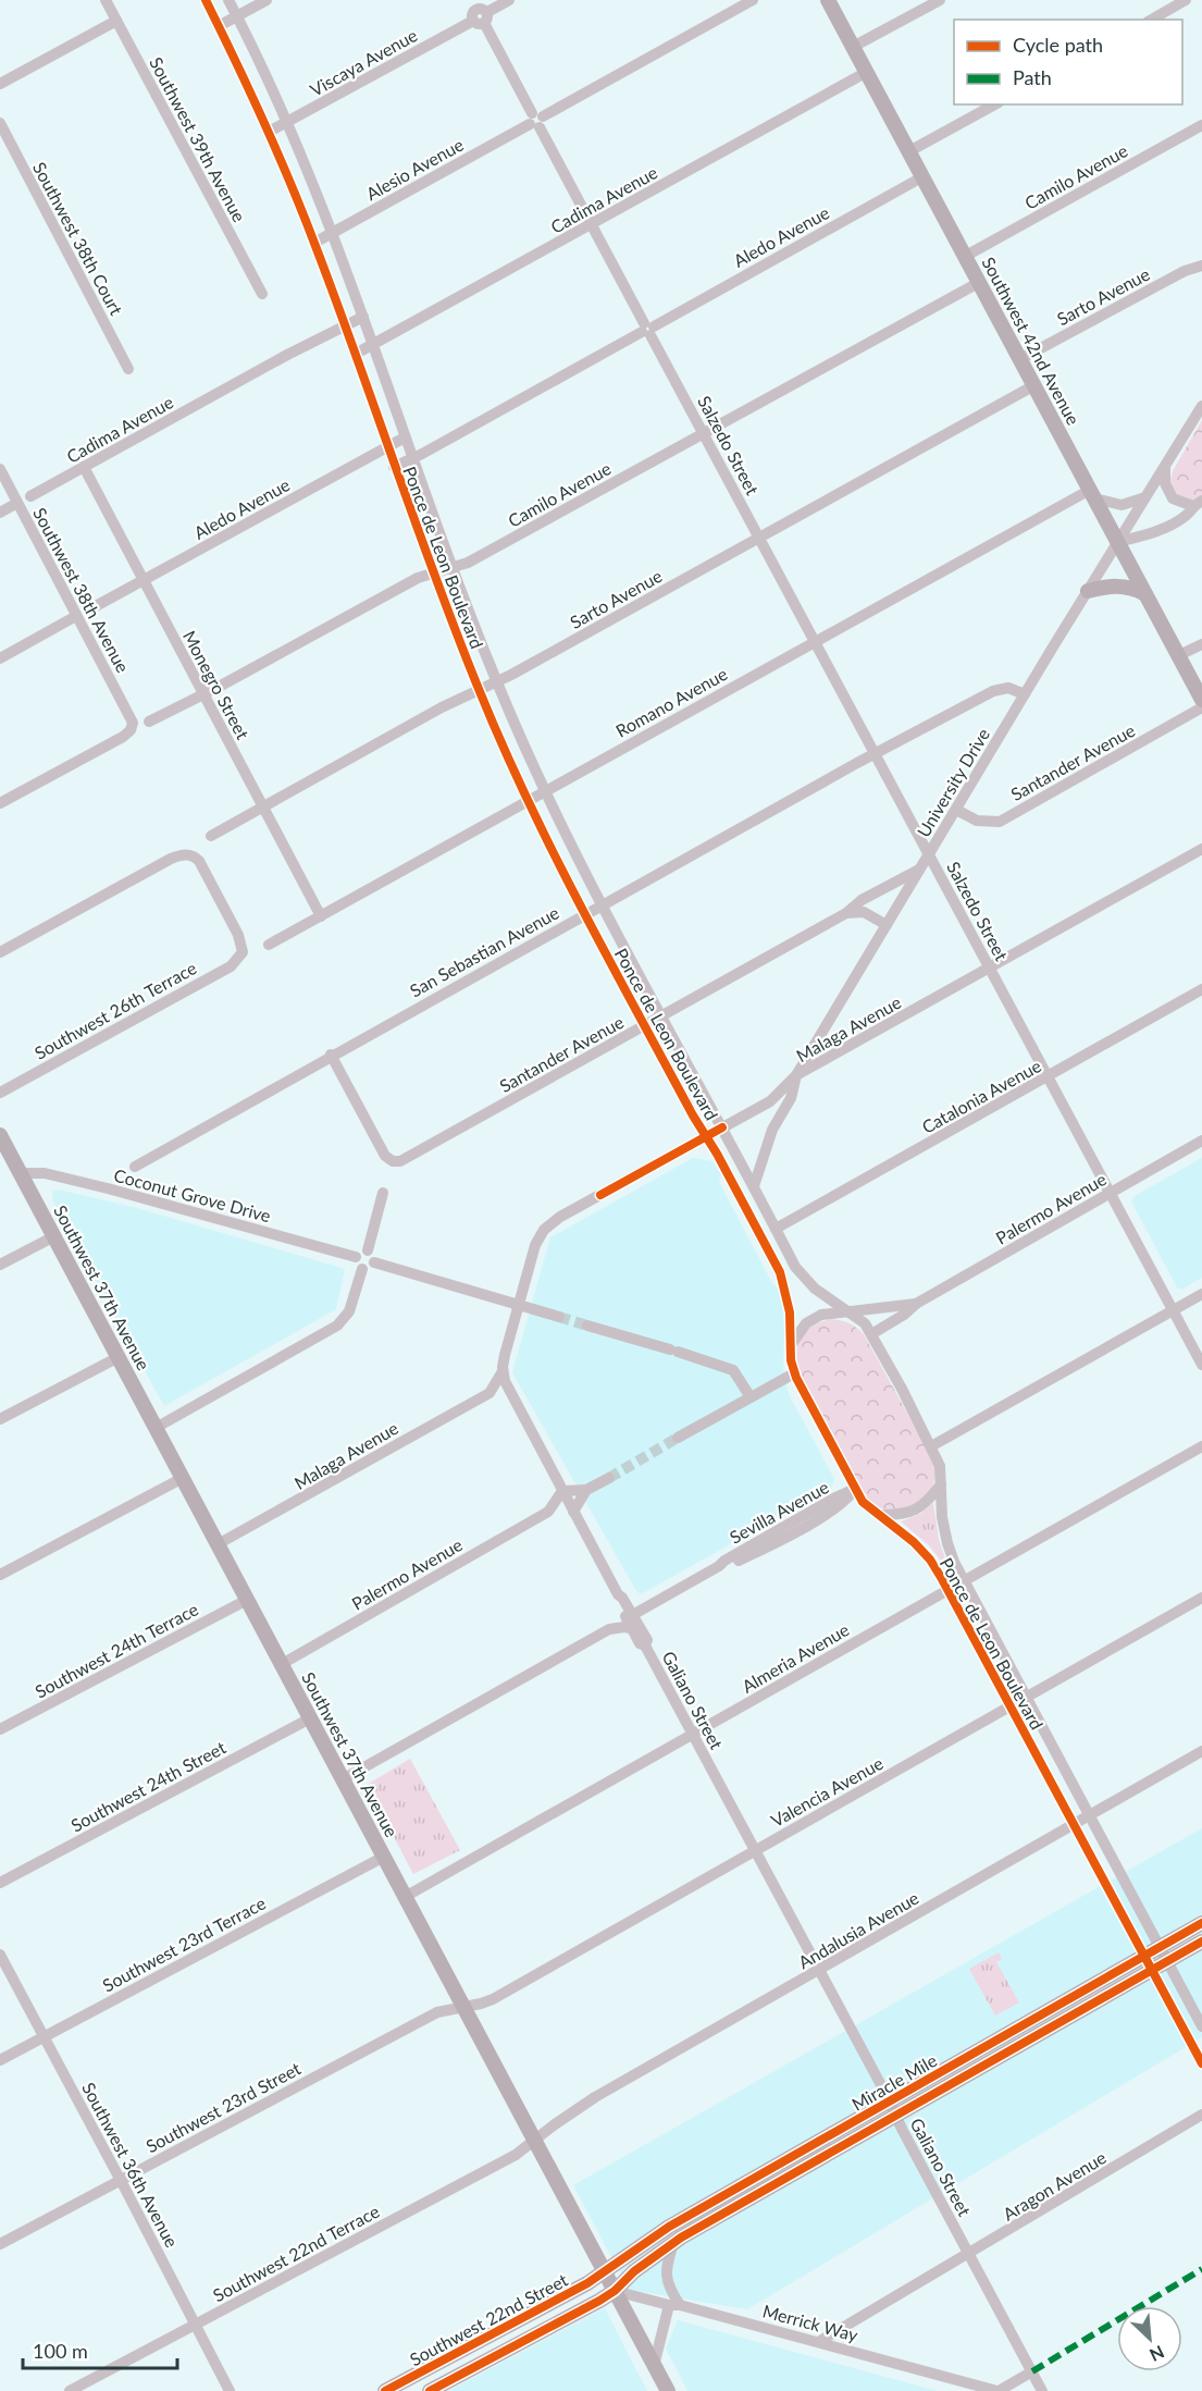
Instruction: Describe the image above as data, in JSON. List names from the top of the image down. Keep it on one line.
{"streets":{"main road":["Southwest 42nd Avenue","Southwest 37th Avenue","Miracle Mile","Southwest 22nd Street"],"street":["Viscaya Avenue","Southwest 39th Avenue","Alesio Avenue","Camilo Avenue","Cadima Avenue","Aledo Avenue","Southwest 38th Court","Sarto Avenue","Salzedo Street","Ponce de Leon Boulevard","Southwest 38th Avenue","Monegro Street","Romano Avenue","Santander Avenue","University Drive","San Sebastian Avenue","Southwest 26th Terrace","Malaga Avenue","Catalonia Avenue","Coconut Grove Drive","Palermo Avenue","Sevilla Avenue","Southwest 24th Terrace","Almeria Avenue","Galiano Street","Southwest 24th Street","Valencia Avenue","Andalusia Avenue","Southwest 23rd Terrace","Southwest 23rd Street","Southwest 36th Avenue","Aragon Avenue","Southwest 22nd Terrace","Merrick Way"]},"crossings":[["Viscaya Avenue","Salzedo Street"],["Viscaya Avenue","Ponce de Leon Boulevard"],["Alesio Avenue","Salzedo Street"],["Alesio Avenue","Ponce de Leon Boulevard"],["Camilo Avenue","Southwest 42nd Avenue"],["Camilo Avenue","Salzedo Street"],["Camilo Avenue","Ponce de Leon Boulevard"],["Camilo Avenue","Monegro Street"],["Cadima Avenue","Southwest 42nd Avenue"],["Cadima Avenue","Salzedo Street"],["Cadima Avenue","Ponce de Leon Boulevard"],["Cadima Avenue","Monegro Street"],["Aledo Avenue","Southwest 42nd Avenue"],["Aledo Avenue","Salzedo Street"],["Aledo Avenue","Ponce de Leon Boulevard"],["Aledo Avenue","Monegro Street"],["Sarto Avenue","Southwest 42nd Avenue"],["Sarto Avenue","Salzedo Street"],["Sarto Avenue","Ponce de Leon Boulevard"],["Sarto Avenue","Monegro Street"],["Southwest 42nd Avenue","Romano Avenue"],["Southwest 42nd Avenue","University Drive"],["Salzedo Street","Romano Avenue"],["Salzedo Street","University Drive"],["Salzedo Street","San Sebastian Avenue"],["Salzedo Street","Malaga Avenue"],["Salzedo Street","Catalonia Avenue"],["Salzedo Street","Palermo Avenue"],["Ponce de Leon Boulevard","Romano Avenue"],["Ponce de Leon Boulevard","Santander Avenue"],["Ponce de Leon Boulevard","University Drive"],["Ponce de Leon Boulevard","San Sebastian Avenue"],["Ponce de Leon Boulevard","Malaga Avenue"],["Ponce de Leon Boulevard","Catalonia Avenue"],["Ponce de Leon Boulevard","Palermo Avenue"],["Ponce de Leon Boulevard","Sevilla Avenue"],["Ponce de Leon Boulevard","Almeria Avenue"],["Ponce de Leon Boulevard","Valencia Avenue"],["Ponce de Leon Boulevard","Andalusia Avenue"],["Ponce de Leon Boulevard","Miracle Mile"],["Monegro Street","Romano Avenue"],["Santander Avenue","University Drive"],["Santander Avenue","San Sebastian Avenue"],["University Drive","San Sebastian Avenue"],["University Drive","Malaga Avenue"],["Malaga Avenue","Southwest 37th Avenue"],["Malaga Avenue","Galiano Street"],["Coconut Grove Drive","Southwest 37th Avenue"],["Palermo Avenue","Southwest 37th Avenue"],["Palermo Avenue","Galiano Street"],["Southwest 37th Avenue","Sevilla Avenue"],["Southwest 37th Avenue","Southwest 24th Terrace"],["Southwest 37th Avenue","Almeria Avenue"],["Southwest 37th Avenue","Southwest 24th Street"],["Southwest 37th Avenue","Valencia Avenue"],["Southwest 37th Avenue","Andalusia Avenue"],["Southwest 37th Avenue","Southwest 23rd Terrace"],["Southwest 37th Avenue","Miracle Mile"],["Southwest 37th Avenue","Southwest 23rd Street"],["Southwest 37th Avenue","Southwest 22nd Terrace"],["Southwest 37th Avenue","Southwest 22nd Street"],["Southwest 37th Avenue","Merrick Way"],["Sevilla Avenue","Galiano Street"],["Almeria Avenue","Galiano Street"],["Galiano Street","Valencia Avenue"],["Galiano Street","Andalusia Avenue"],["Galiano Street","Miracle Mile"],["Galiano Street","Aragon Avenue"],["Valencia Avenue","Southwest 23rd Street"],["Andalusia Avenue","Southwest 22nd Terrace"],["Southwest 23rd Terrace","Southwest 36th Avenue"],["Miracle Mile","Southwest 22nd Street"],["Miracle Mile","Merrick Way"],["Southwest 23rd Street","Southwest 36th Avenue"],["Southwest 36th Avenue","Southwest 22nd Terrace"],["Aragon Avenue","Merrick Way"],["Southwest 22nd Street","Merrick Way"]],"legend":["Cycle path","Path"],"scale_bar":"100 m","north":"bottom right"}
